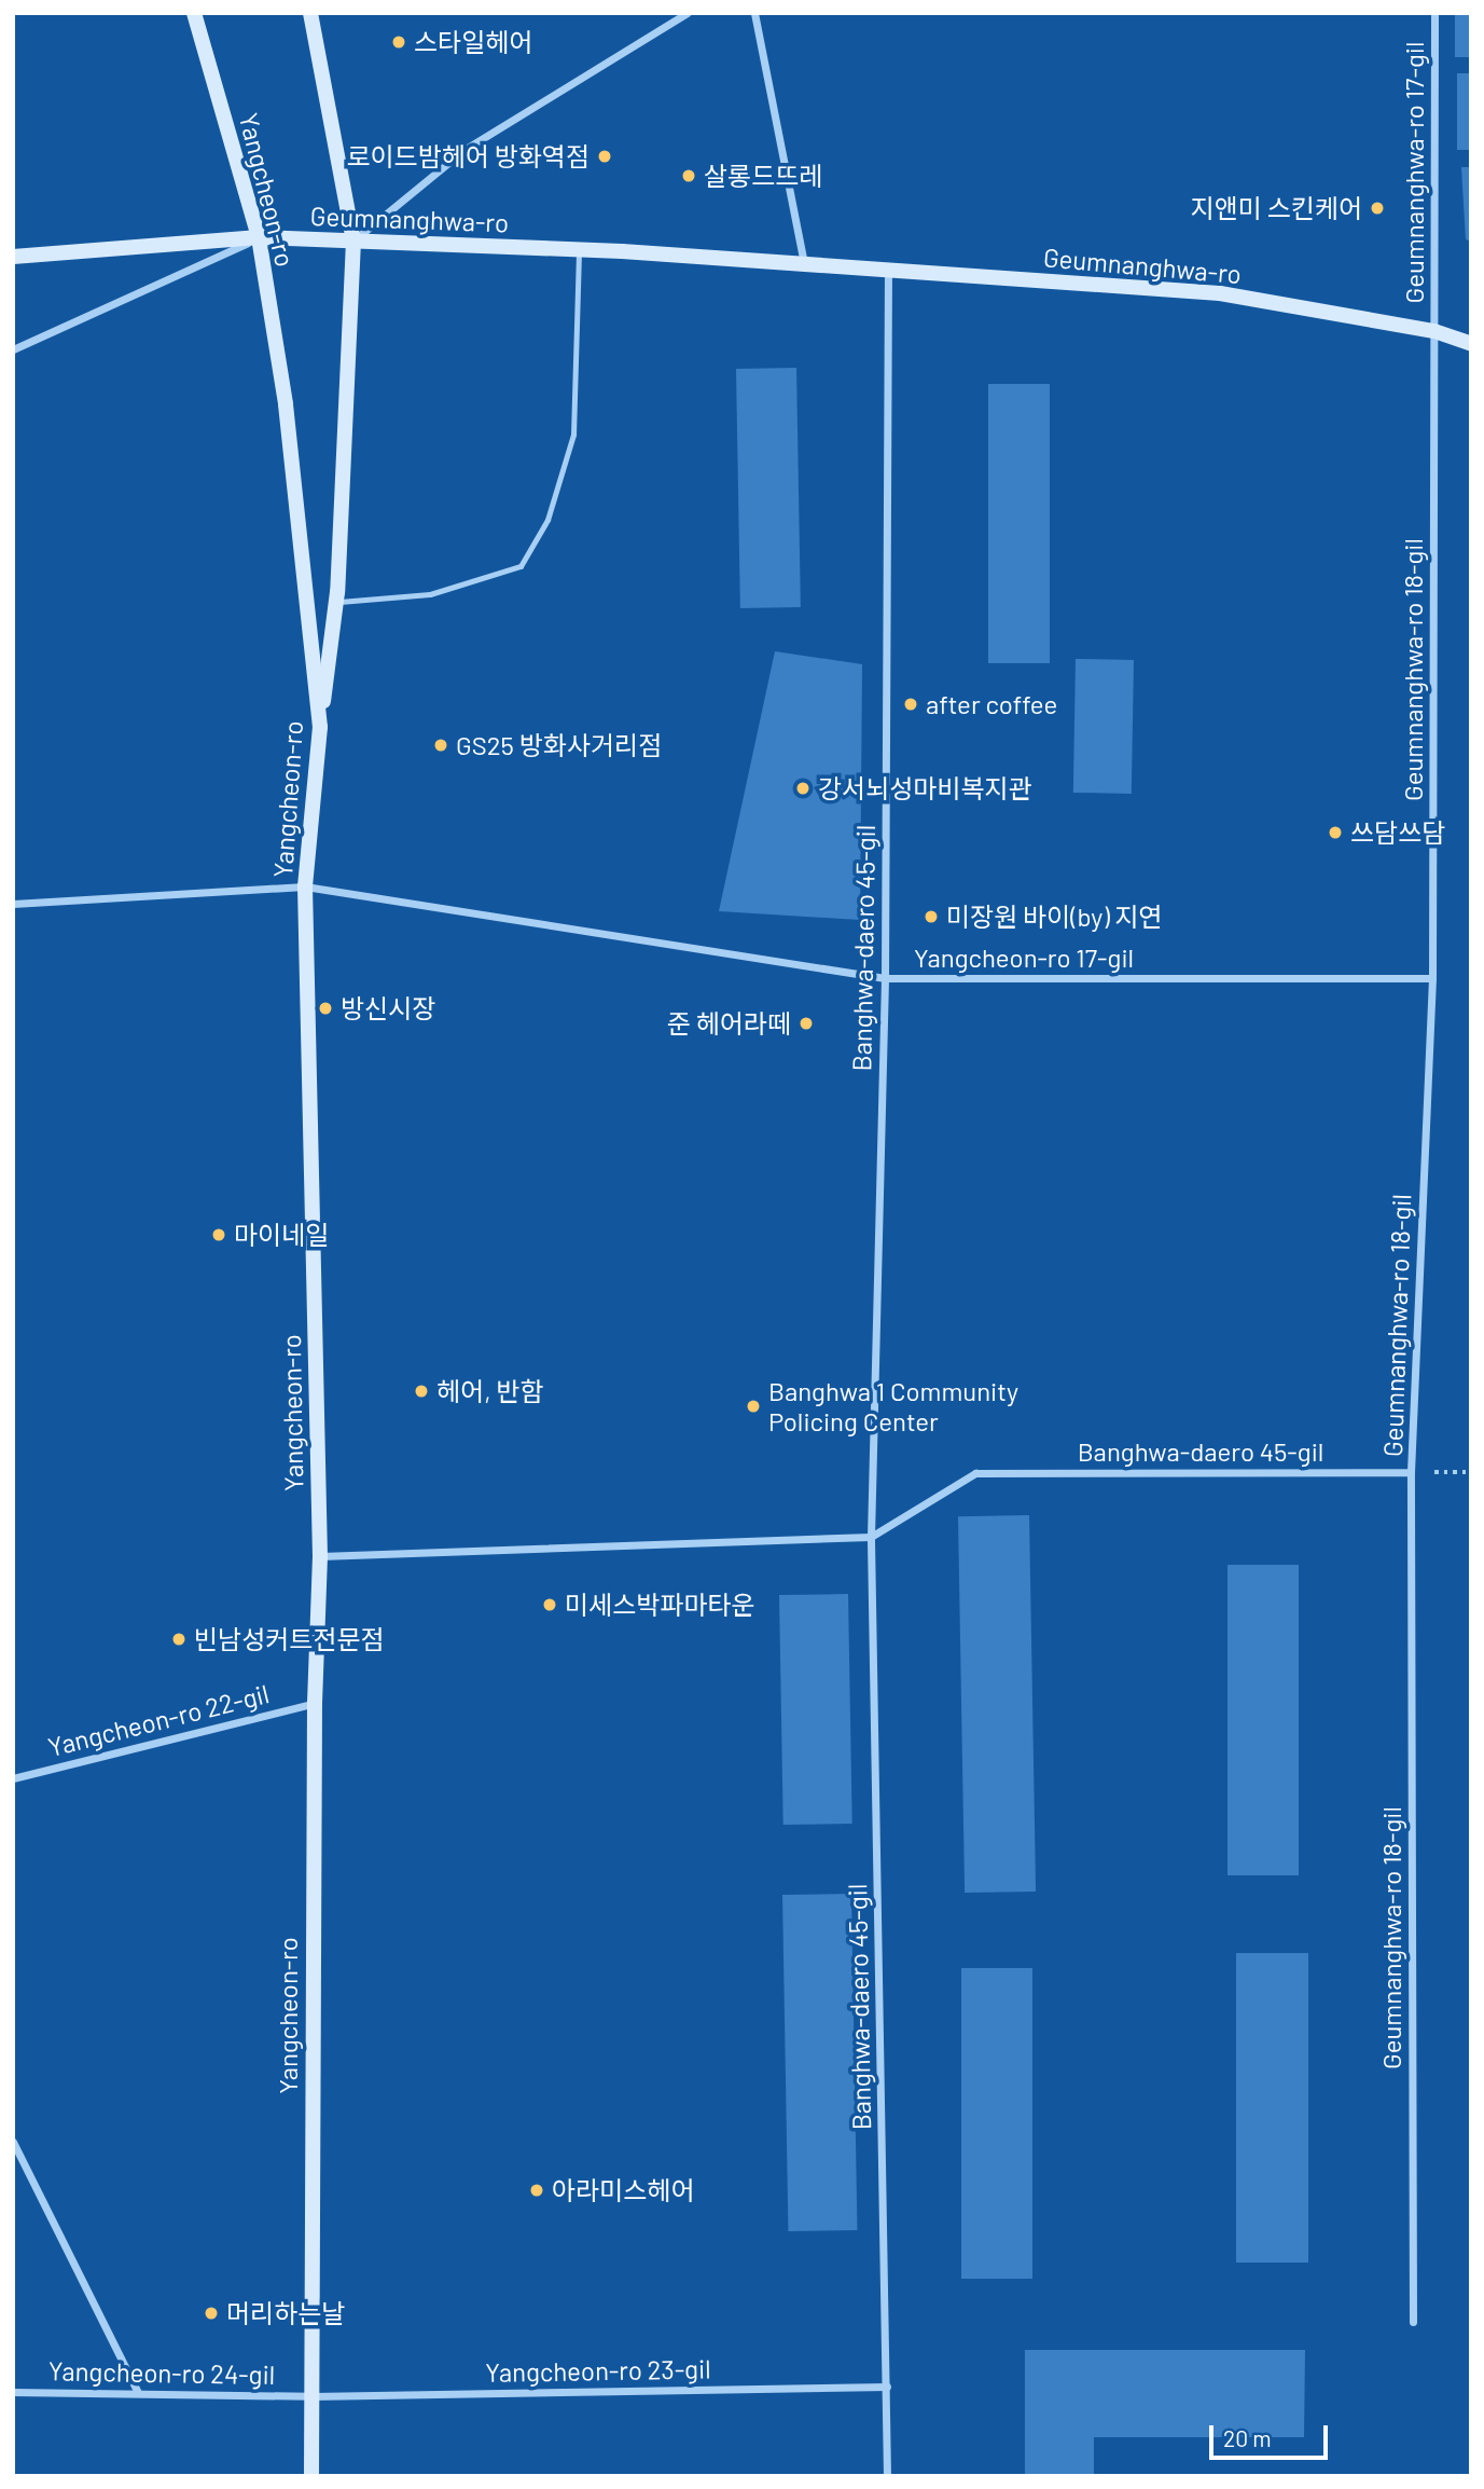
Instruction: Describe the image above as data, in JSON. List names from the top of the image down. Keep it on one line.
{"streets":{"main road":["Yangcheon-ro","Geumnanghwa-ro"],"street":["Geumnanghwa-ro 17-gil","Geumnanghwa-ro 18-gil","Banghwa-daero 45-gil","Yangcheon-ro 17-gil","Yangcheon-ro 22-gil","Yangcheon-ro 23-gil","Yangcheon-ro 24-gil"]},"crossings":[["Geumnanghwa-ro 17-gil","Geumnanghwa-ro"],["Geumnanghwa-ro 17-gil","Geumnanghwa-ro 18-gil"],["Yangcheon-ro","Geumnanghwa-ro"],["Yangcheon-ro","Yangcheon-ro 17-gil"],["Yangcheon-ro","Yangcheon-ro 22-gil"],["Yangcheon-ro","Yangcheon-ro 23-gil"],["Yangcheon-ro","Yangcheon-ro 24-gil"],["Geumnanghwa-ro","Geumnanghwa-ro 18-gil"],["Geumnanghwa-ro","Banghwa-daero 45-gil"],["Geumnanghwa-ro 18-gil","Banghwa-daero 45-gil"],["Geumnanghwa-ro 18-gil","Yangcheon-ro 17-gil"],["Banghwa-daero 45-gil","Yangcheon-ro 17-gil"],["Banghwa-daero 45-gil","Yangcheon-ro 23-gil"],["Yangcheon-ro 23-gil","Yangcheon-ro 24-gil"]],"places":["스타일헤어","로이드밤헤어 방화역점","살롱드뜨레","지앤미 스킨케어","after coffee","GS25 방화사거리점","강서뇌성마비복지관","쓰담쓰담","미장원 바이(by) 지연","방신시장","준 헤어라떼","마이네일","헤어, 반함","Banghwa 1 Community Policing Center","미세스박파마타운","빈남성커트전문점","아라미스헤어","머리하는날"],"scale_bar":"20 m"}
